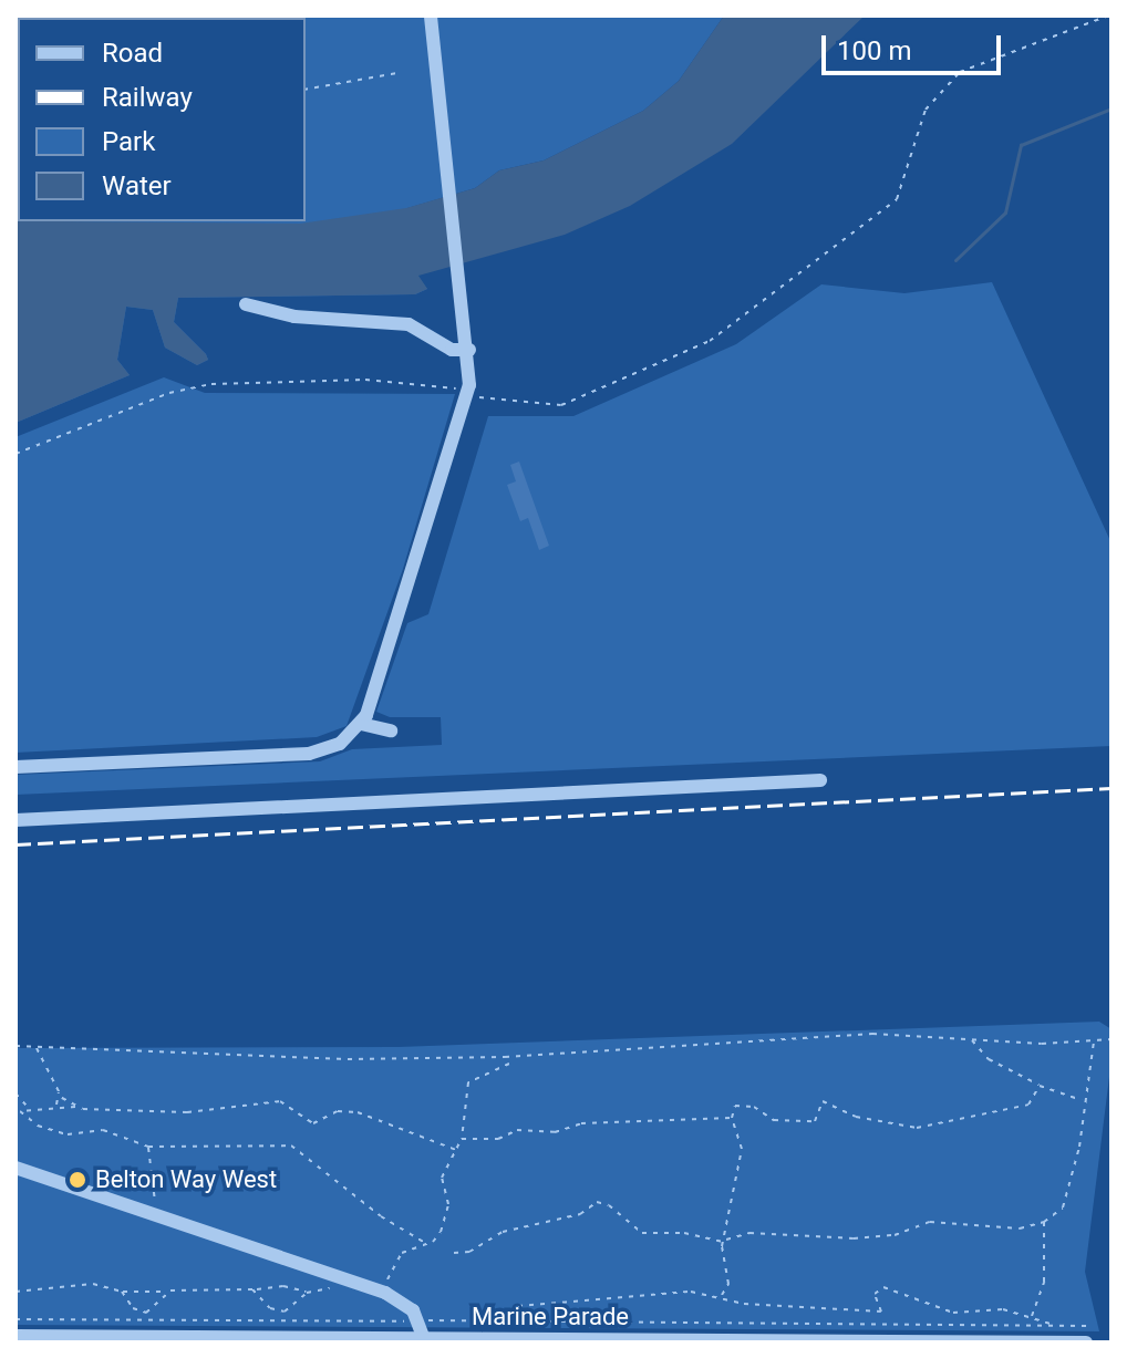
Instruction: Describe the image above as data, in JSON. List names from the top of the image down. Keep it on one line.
{"streets":{"street":["Marine Parade"]},"places":["Belton Way West"],"legend":["Road","Railway","Park","Water"],"scale_bar":"100 m"}
